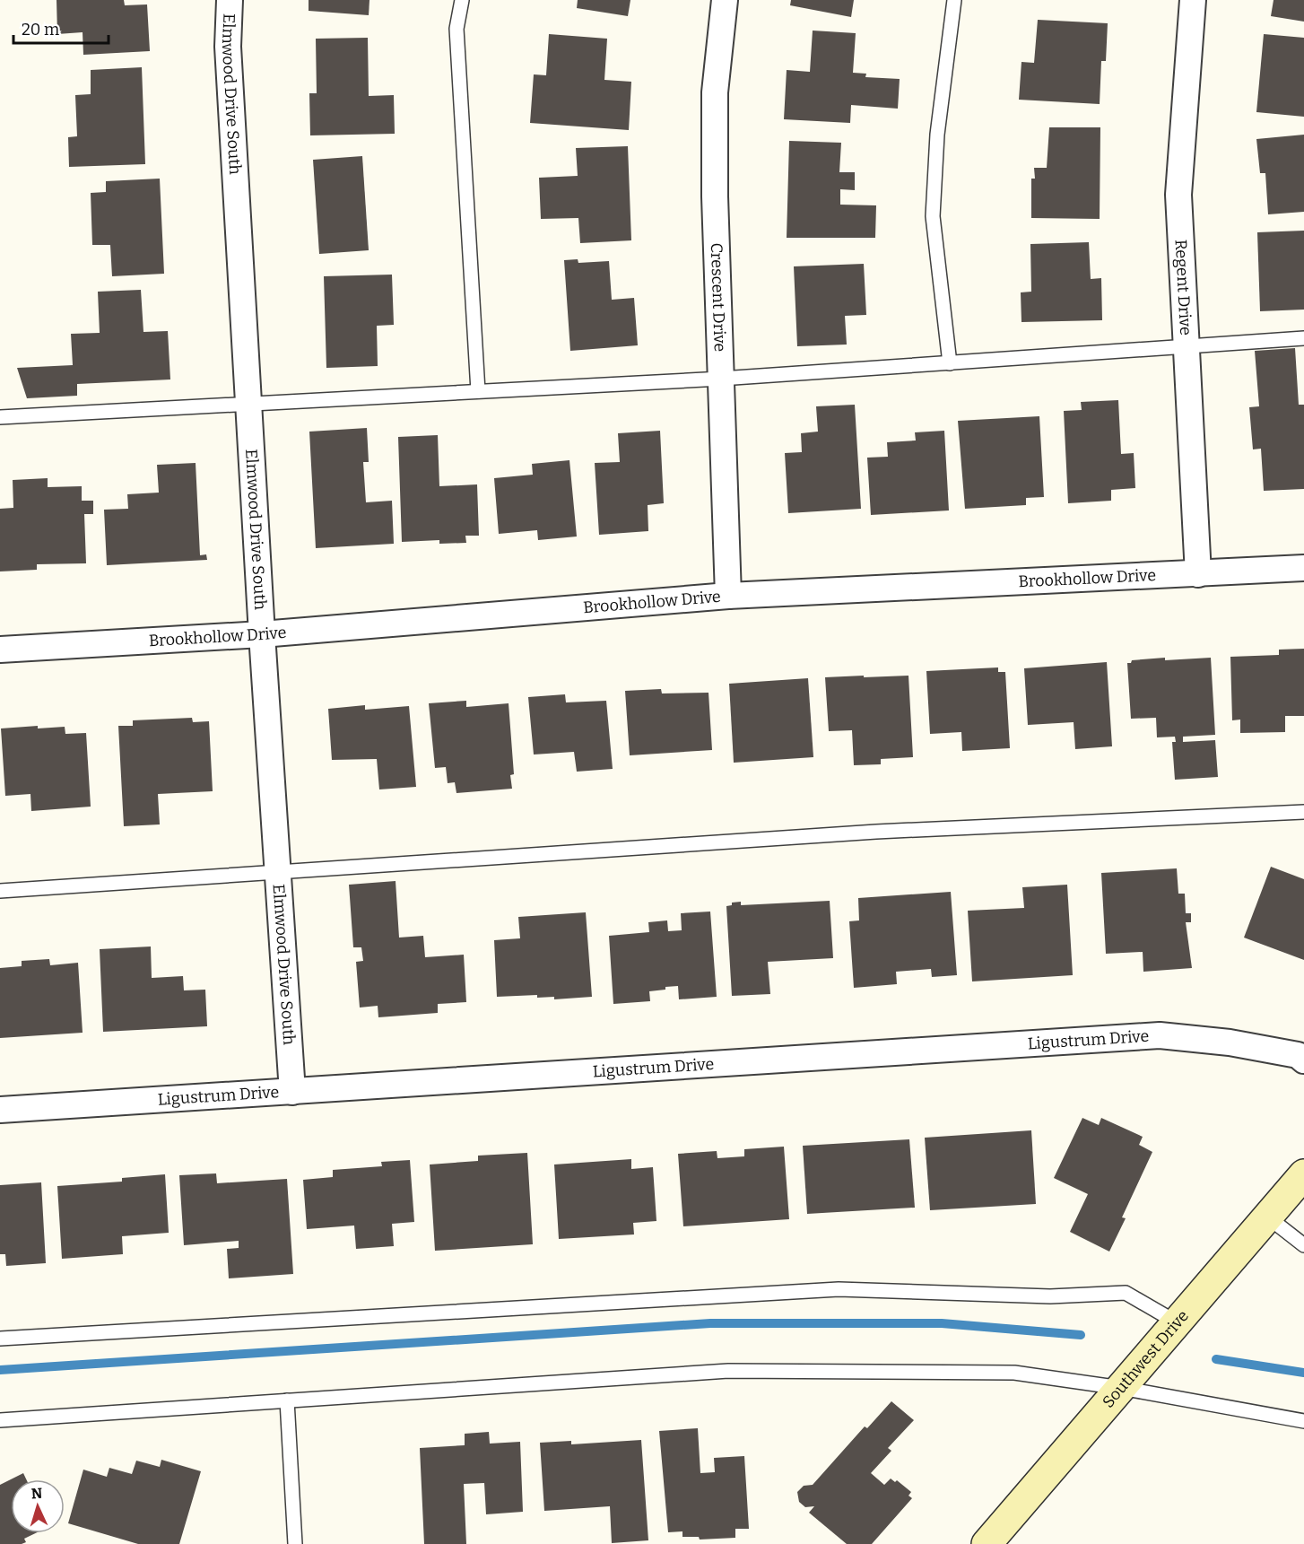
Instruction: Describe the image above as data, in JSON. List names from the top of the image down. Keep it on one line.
{"streets":{"main road":["Southwest Drive"],"street":["Elmwood Drive South","Regent Drive","Crescent Drive","Brookhollow Drive","Ligustrum Drive"]},"crossings":[["Elmwood Drive South","Brookhollow Drive"],["Elmwood Drive South","Ligustrum Drive"],["Regent Drive","Brookhollow Drive"],["Crescent Drive","Brookhollow Drive"]],"scale_bar":"20 m","north":"top"}
